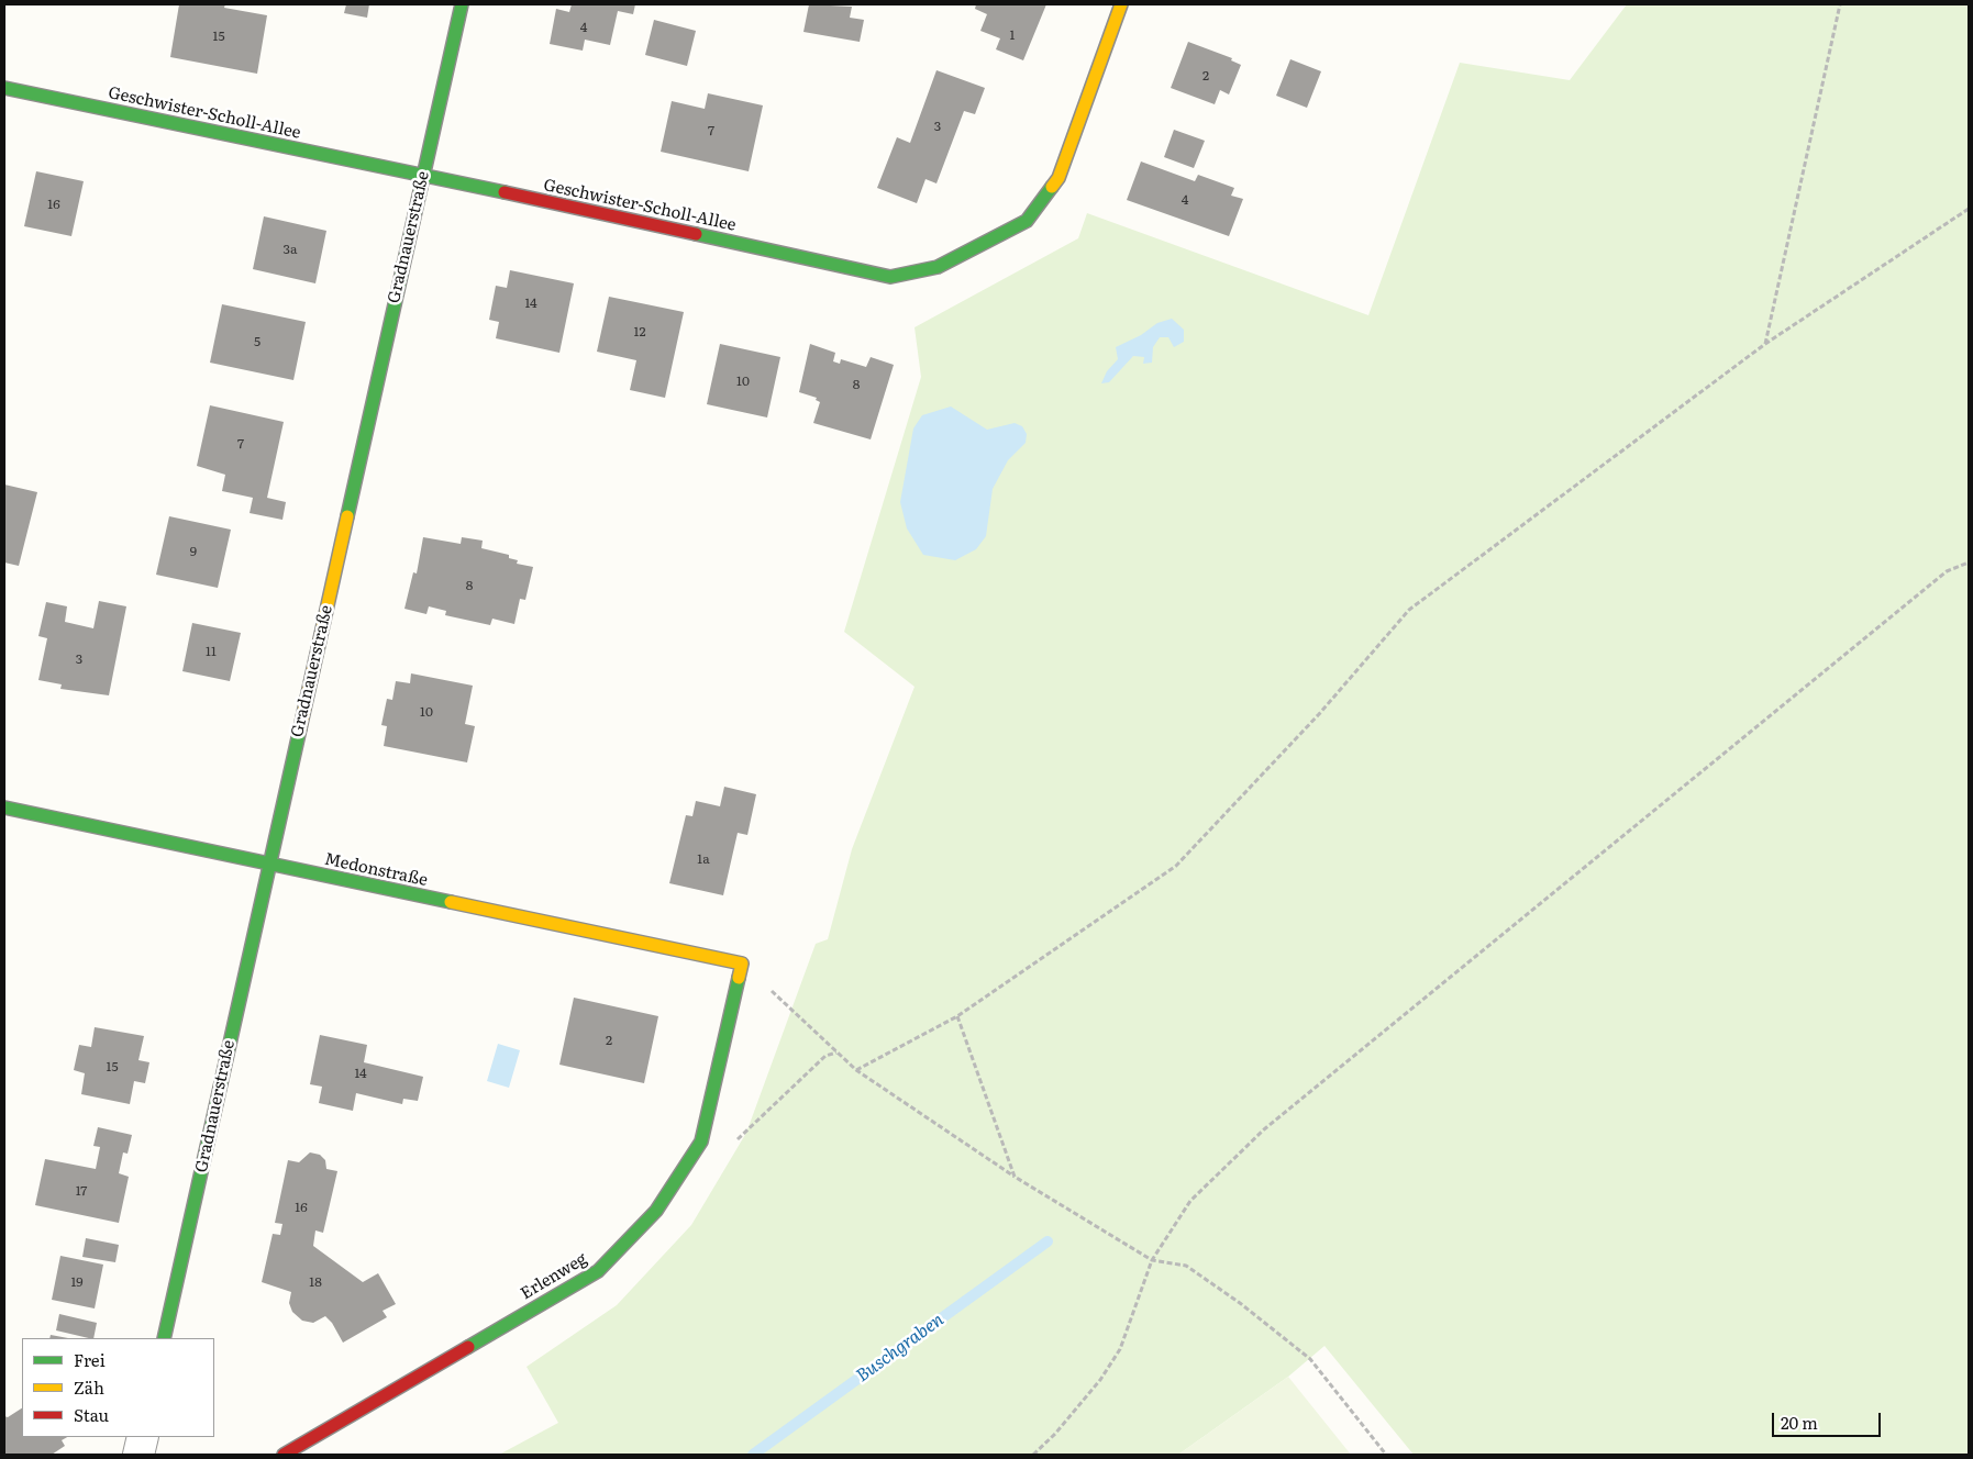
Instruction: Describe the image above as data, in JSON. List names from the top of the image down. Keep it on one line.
{"streets":{"street":["Geschwister-Scholl-Allee","Gradnauerstraße","Medonstraße","Erlenweg"]},"crossings":[["Geschwister-Scholl-Allee","Gradnauerstraße"],["Gradnauerstraße","Medonstraße"],["Medonstraße","Erlenweg"]],"water":["Buschgraben"],"house_numbers":["4","1","15","2","3","7","4","16","3a","14","12","5","10","8","7","9","8","11","3","10","1a","2","15","14","17","16","19","18"],"legend":["Frei","Zäh","Stau"],"scale_bar":"20 m"}
